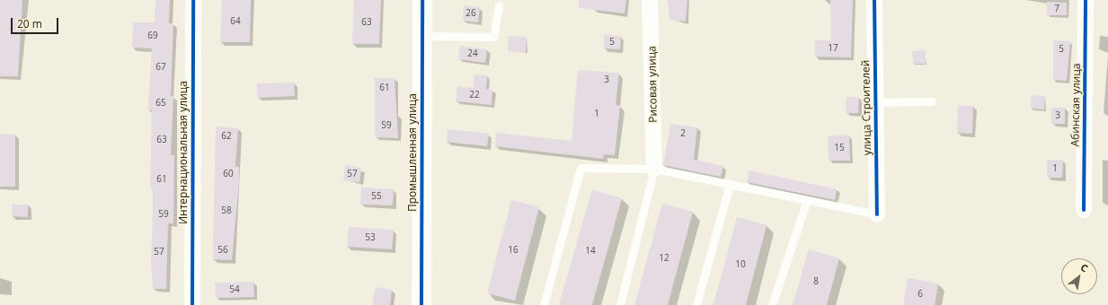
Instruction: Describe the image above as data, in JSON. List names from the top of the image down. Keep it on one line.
{"streets":{"street":["Рисовая улица","Абинская улица","улица Строителей","Интернациональная улица","Промышленная улица"]},"house_numbers":["7","26","64","63","69","5","17","5","24","67","3","61","22","65","1","3","59","2","62","63","15","1","60","57","61","55","58","59","53","56","16","14","57","12","10","8","54","6"],"scale_bar":"20 m","north":"top right"}
